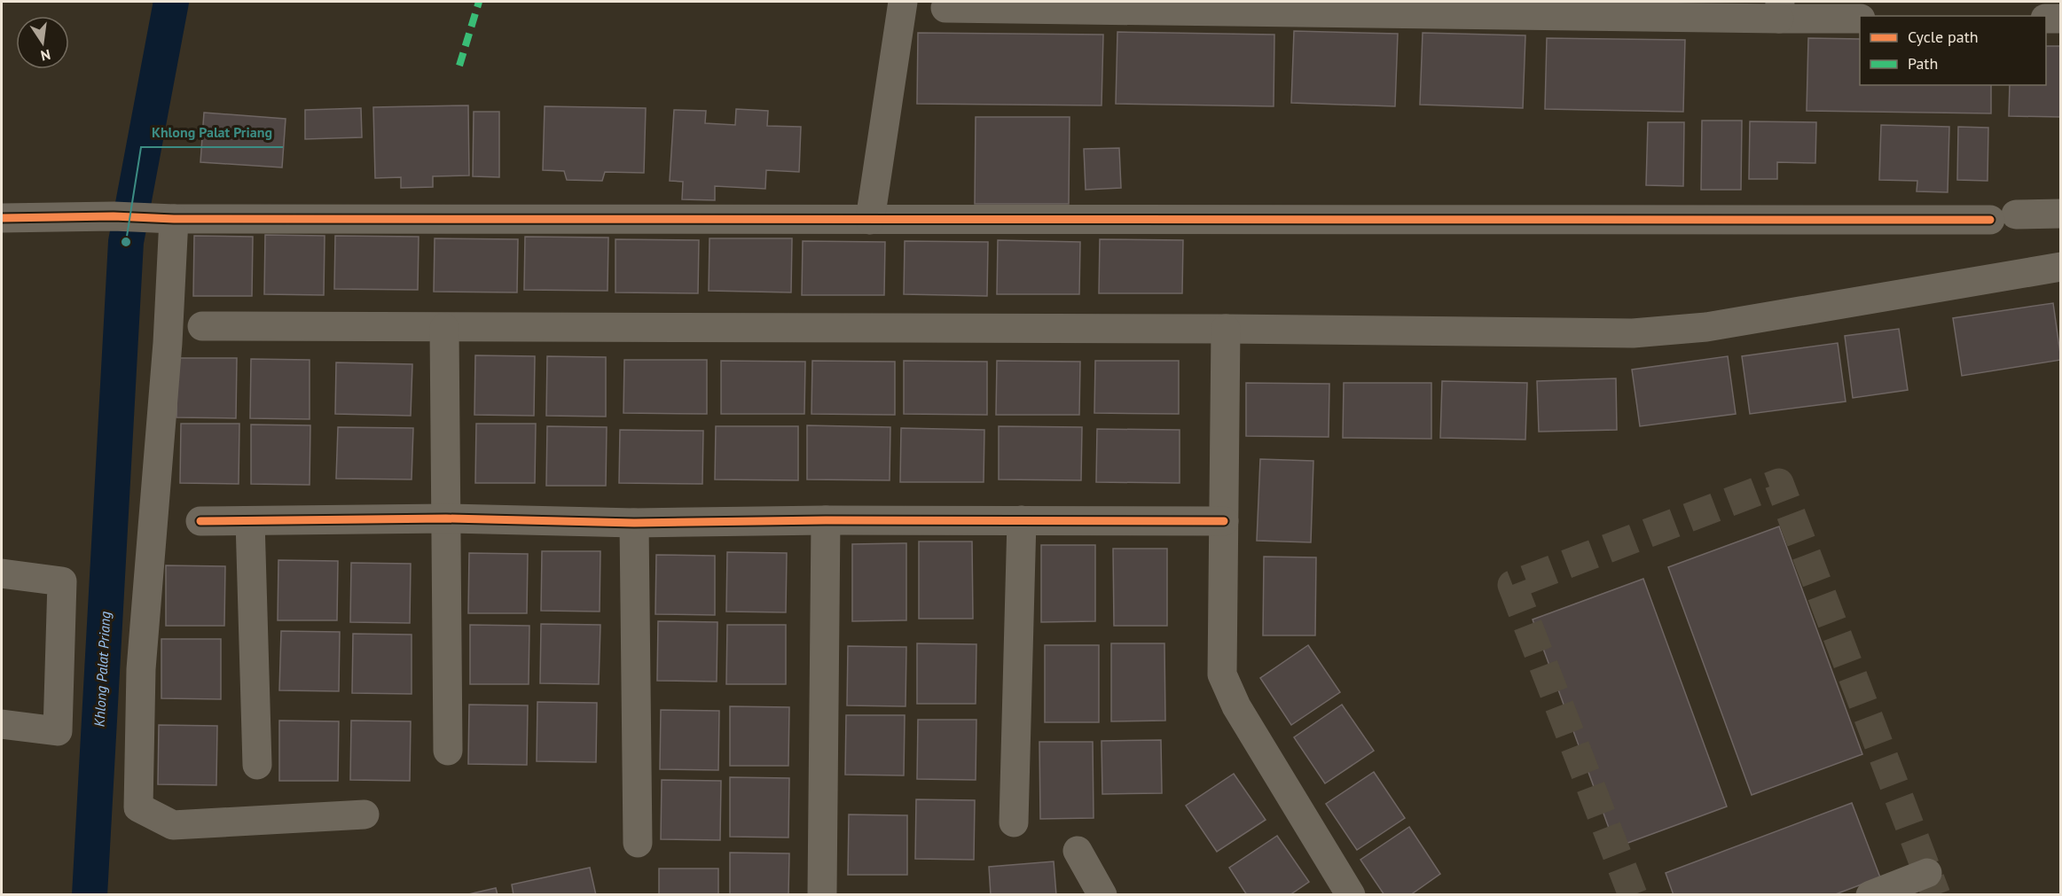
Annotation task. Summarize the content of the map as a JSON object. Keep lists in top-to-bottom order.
{
  "water": ["Khlong Palat Priang"],
  "places": ["Khlong Palat Priang"],
  "legend": ["Cycle path", "Path"],
  "north": "bottom"
}
